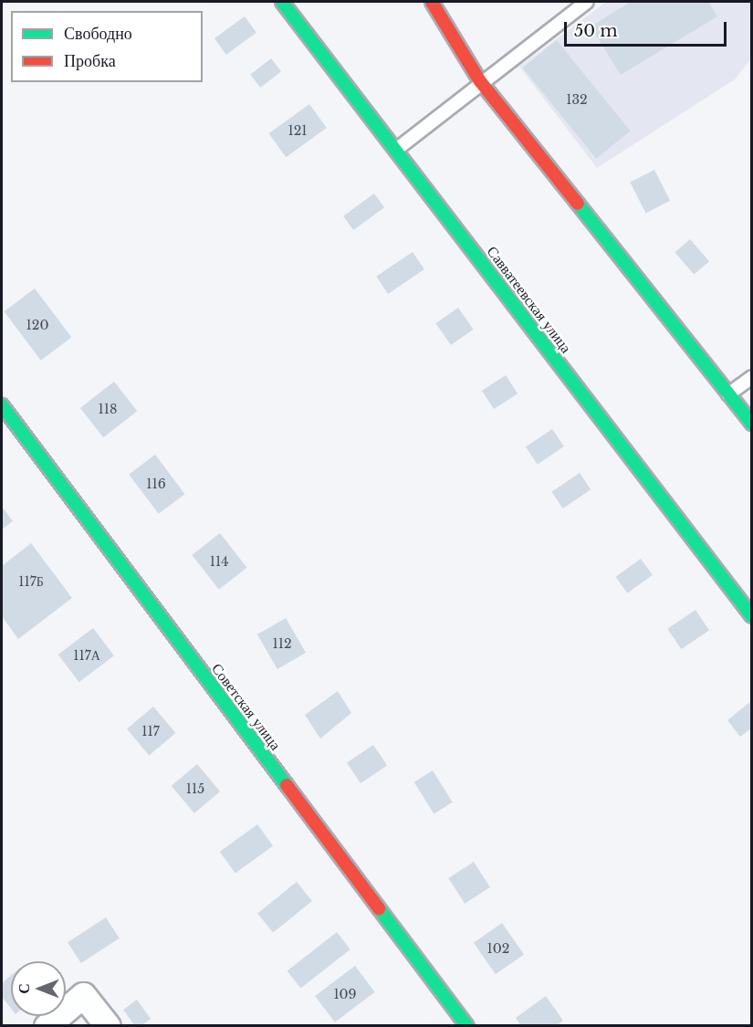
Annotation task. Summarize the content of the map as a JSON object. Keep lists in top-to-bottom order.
{
  "streets": {
    "street": ["Савватеевская улица", "Советская улица"]
  },
  "house_numbers": [
    "132",
    "121",
    "120",
    "118",
    "116",
    "114",
    "117Б",
    "112",
    "117А",
    "117",
    "115",
    "102",
    "109"
  ],
  "legend": ["Свободно", "Пробка"],
  "scale_bar": "50 m",
  "north": "left"
}
